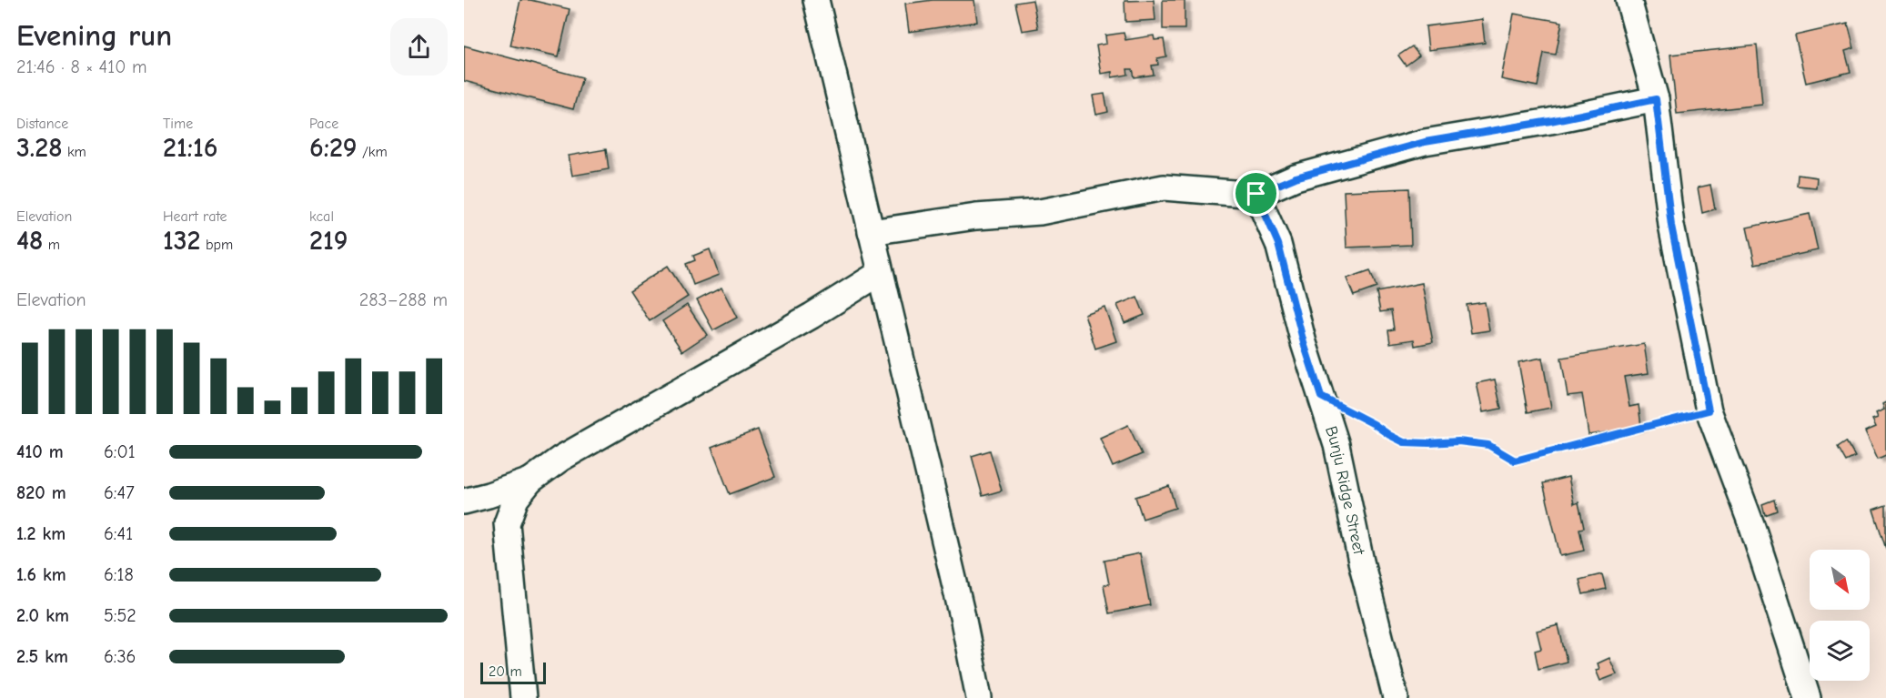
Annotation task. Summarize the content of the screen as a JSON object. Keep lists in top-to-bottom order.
{
  "streets": {
    "street": ["Bunju Ridge Street"]
  },
  "scale_bar": "20 m",
  "north": "bottom right",
  "page": {
    "heading": ["Evening run", "21:46 · 8 × 410 m"],
    "stats": [
      ["Distance", "3.28 km"],
      ["Time", "21:16"],
      ["Pace", "6:29 /km"],
      ["Elevation", "48 m"],
      ["Heart rate", "132 bpm"],
      ["kcal", "219"]
    ],
    "chart": ["Elevation", "283–288 m"],
    "list": [
      {
        "name": "410 m",
        "note": "6:01"
      },
      {
        "name": "820 m",
        "note": "6:47"
      },
      {
        "name": "1.2 km",
        "note": "6:41"
      },
      {
        "name": "1.6 km",
        "note": "6:18"
      },
      {
        "name": "2.0 km",
        "note": "5:52"
      },
      {
        "name": "2.5 km",
        "note": "6:36"
      }
    ],
    "scale": "20 m"
  }
}
